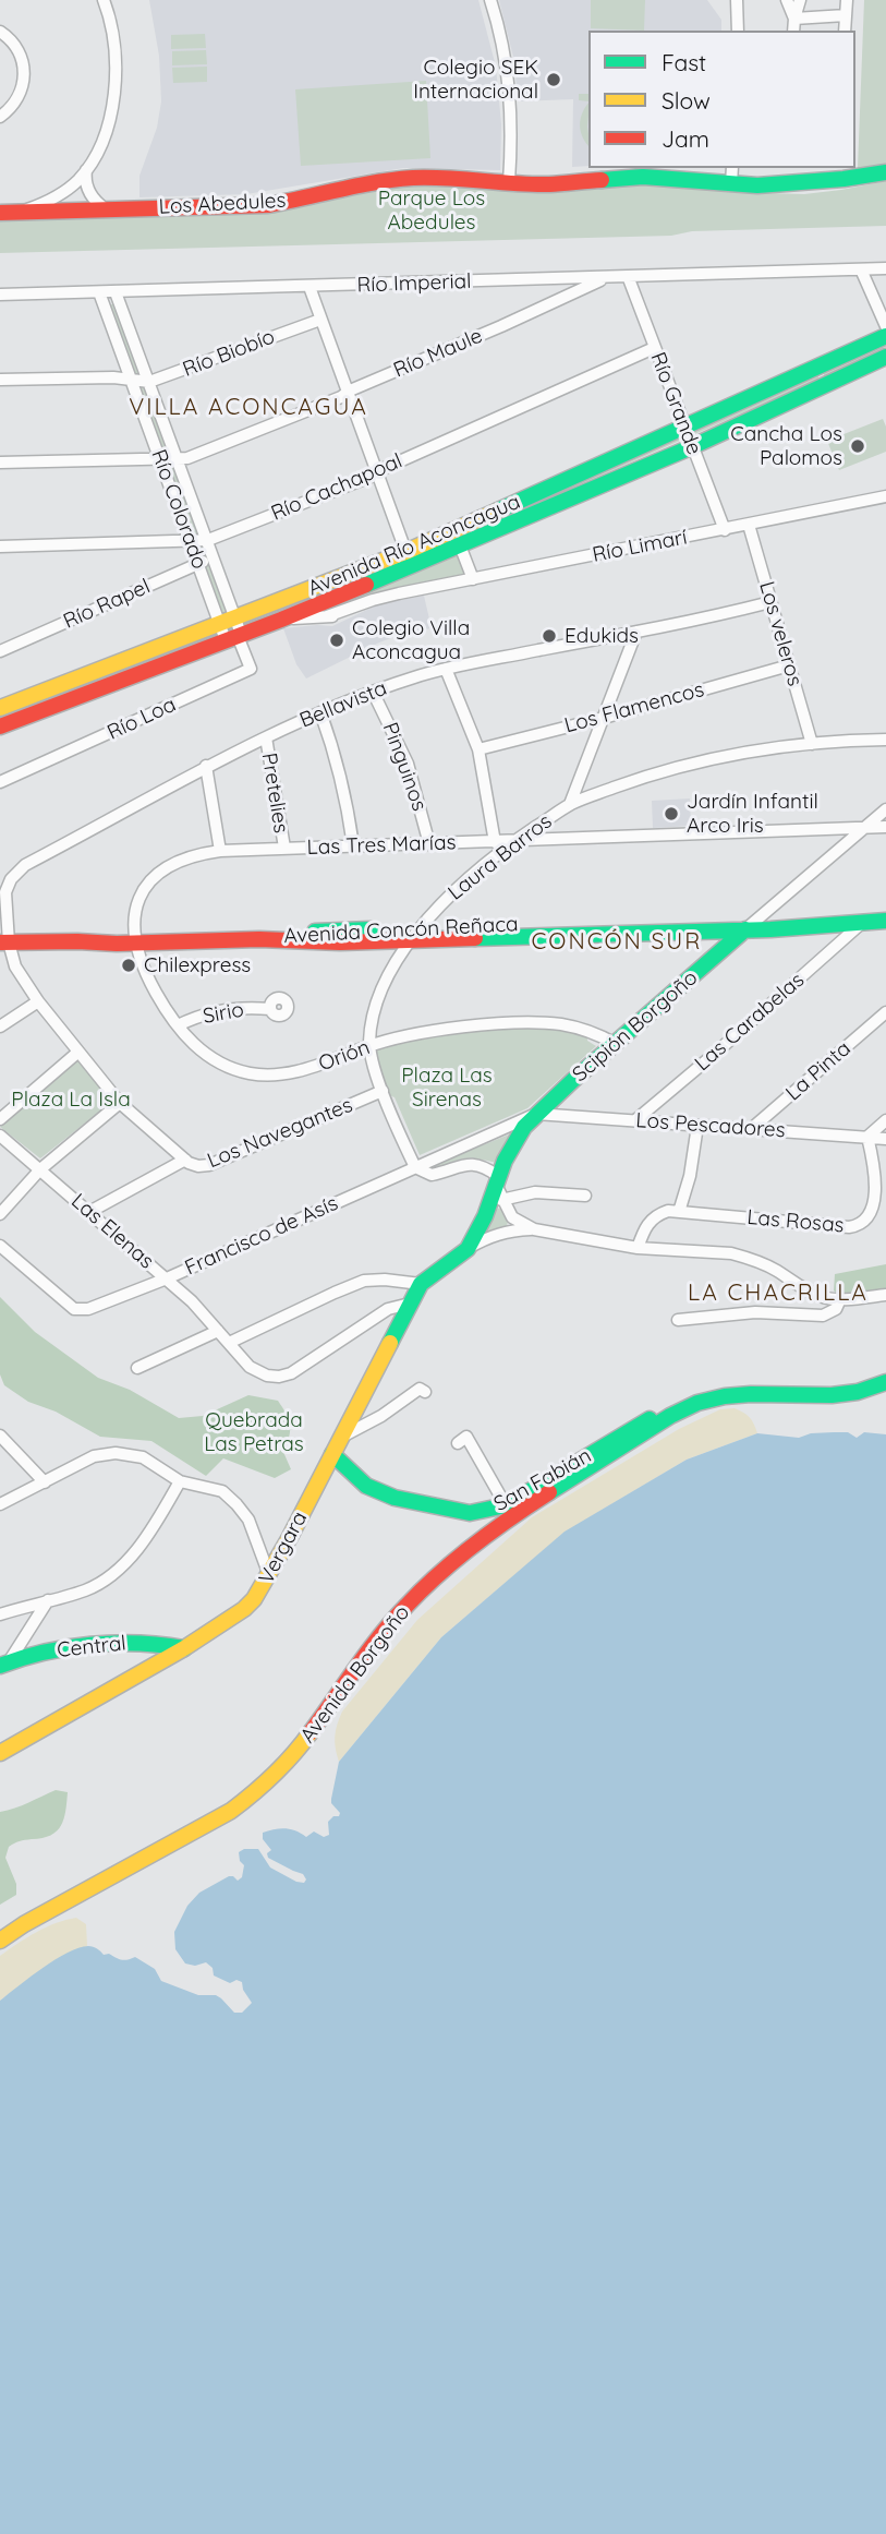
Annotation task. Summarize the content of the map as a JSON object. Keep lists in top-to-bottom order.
{
  "streets": {
    "street": [
      "Los Abedules",
      "Río Imperial",
      "Río Biobío",
      "Río Maule",
      "Río Grande",
      "Río Cachapoal",
      "Río Colorado",
      "Avenida Río Aconcagua",
      "Río Limarí",
      "Río Rapel",
      "Los veleros",
      "Bellavista",
      "Los Flamencos",
      "Río Loa",
      "Pinguinos",
      "Pretelies",
      "Las Tres Marías",
      "Laura Barros",
      "Avenida Concón Reñaca",
      "Sirio",
      "Las Carabelas",
      "Scipión Borgoño",
      "Orión",
      "La Pinta",
      "Los Pescadores",
      "Los Navegantes",
      "Las Rosas",
      "Las Elenas",
      "Francisco de Asís",
      "San Fabián",
      "Vergara",
      "Central",
      "Avenida Borgoño"
    ]
  },
  "crossings": [
    ["Río Imperial", "Río Maule"],
    ["Río Imperial", "Río Grande"],
    ["Río Imperial", "Río Colorado"],
    ["Río Biobío", "Río Colorado"],
    ["Río Maule", "Río Colorado"],
    ["Río Grande", "Río Cachapoal"],
    ["Río Grande", "Avenida Río Aconcagua"],
    ["Río Grande", "Río Limarí"],
    ["Río Cachapoal", "Río Colorado"],
    ["Río Colorado", "Avenida Río Aconcagua"],
    ["Río Colorado", "Río Rapel"],
    ["Río Colorado", "Río Loa"],
    ["Avenida Río Aconcagua", "Río Limarí"],
    ["Avenida Río Aconcagua", "Río Loa"],
    ["Río Limarí", "Los veleros"],
    ["Los veleros", "Bellavista"],
    ["Los veleros", "Los Flamencos"],
    ["Los veleros", "Laura Barros"],
    ["Bellavista", "Pinguinos"],
    ["Bellavista", "Pretelies"],
    ["Bellavista", "Avenida Concón Reñaca"],
    ["Bellavista", "Los Navegantes"],
    ["Pinguinos", "Las Tres Marías"],
    ["Pretelies", "Las Tres Marías"],
    ["Las Tres Marías", "Laura Barros"],
    ["Las Tres Marías", "Avenida Concón Reñaca"],
    ["Las Tres Marías", "Scipión Borgoño"],
    ["Las Tres Marías", "Orión"],
    ["Laura Barros", "Avenida Concón Reñaca"],
    ["Laura Barros", "Orión"],
    ["Laura Barros", "Los Navegantes"],
    ["Laura Barros", "Francisco de Asís"],
    ["Avenida Concón Reñaca", "Las Carabelas"],
    ["Avenida Concón Reñaca", "Scipión Borgoño"],
    ["Avenida Concón Reñaca", "Orión"],
    ["Avenida Concón Reñaca", "Los Navegantes"],
    ["Sirio", "Orión"],
    ["Las Carabelas", "Los Pescadores"],
    ["Scipión Borgoño", "Orión"],
    ["Scipión Borgoño", "Los Pescadores"],
    ["Scipión Borgoño", "Francisco de Asís"],
    ["Scipión Borgoño", "Vergara"],
    ["La Pinta", "Los Pescadores"],
    ["Los Pescadores", "Las Rosas"],
    ["Los Pescadores", "Francisco de Asís"],
    ["Las Elenas", "Francisco de Asís"],
    ["Las Elenas", "Vergara"],
    ["San Fabián", "Vergara"],
    ["San Fabián", "Avenida Borgoño"],
    ["Vergara", "Central"]
  ],
  "districts": ["VILLA ACONCAGUA", "CONCÓN SUR", "LA CHACRILLA"],
  "parks": [
    "Parque Los Abedules",
    "Plaza Las Sirenas",
    "Plaza La Isla",
    "Quebrada Las Petras"
  ],
  "places": [
    "Colegio SEK Internacional",
    "Cancha Los Palomos",
    "Edukids",
    "Colegio Villa Aconcagua",
    "Jardín Infantil Arco Iris",
    "Chilexpress"
  ],
  "legend": ["Fast", "Slow", "Jam"]
}
